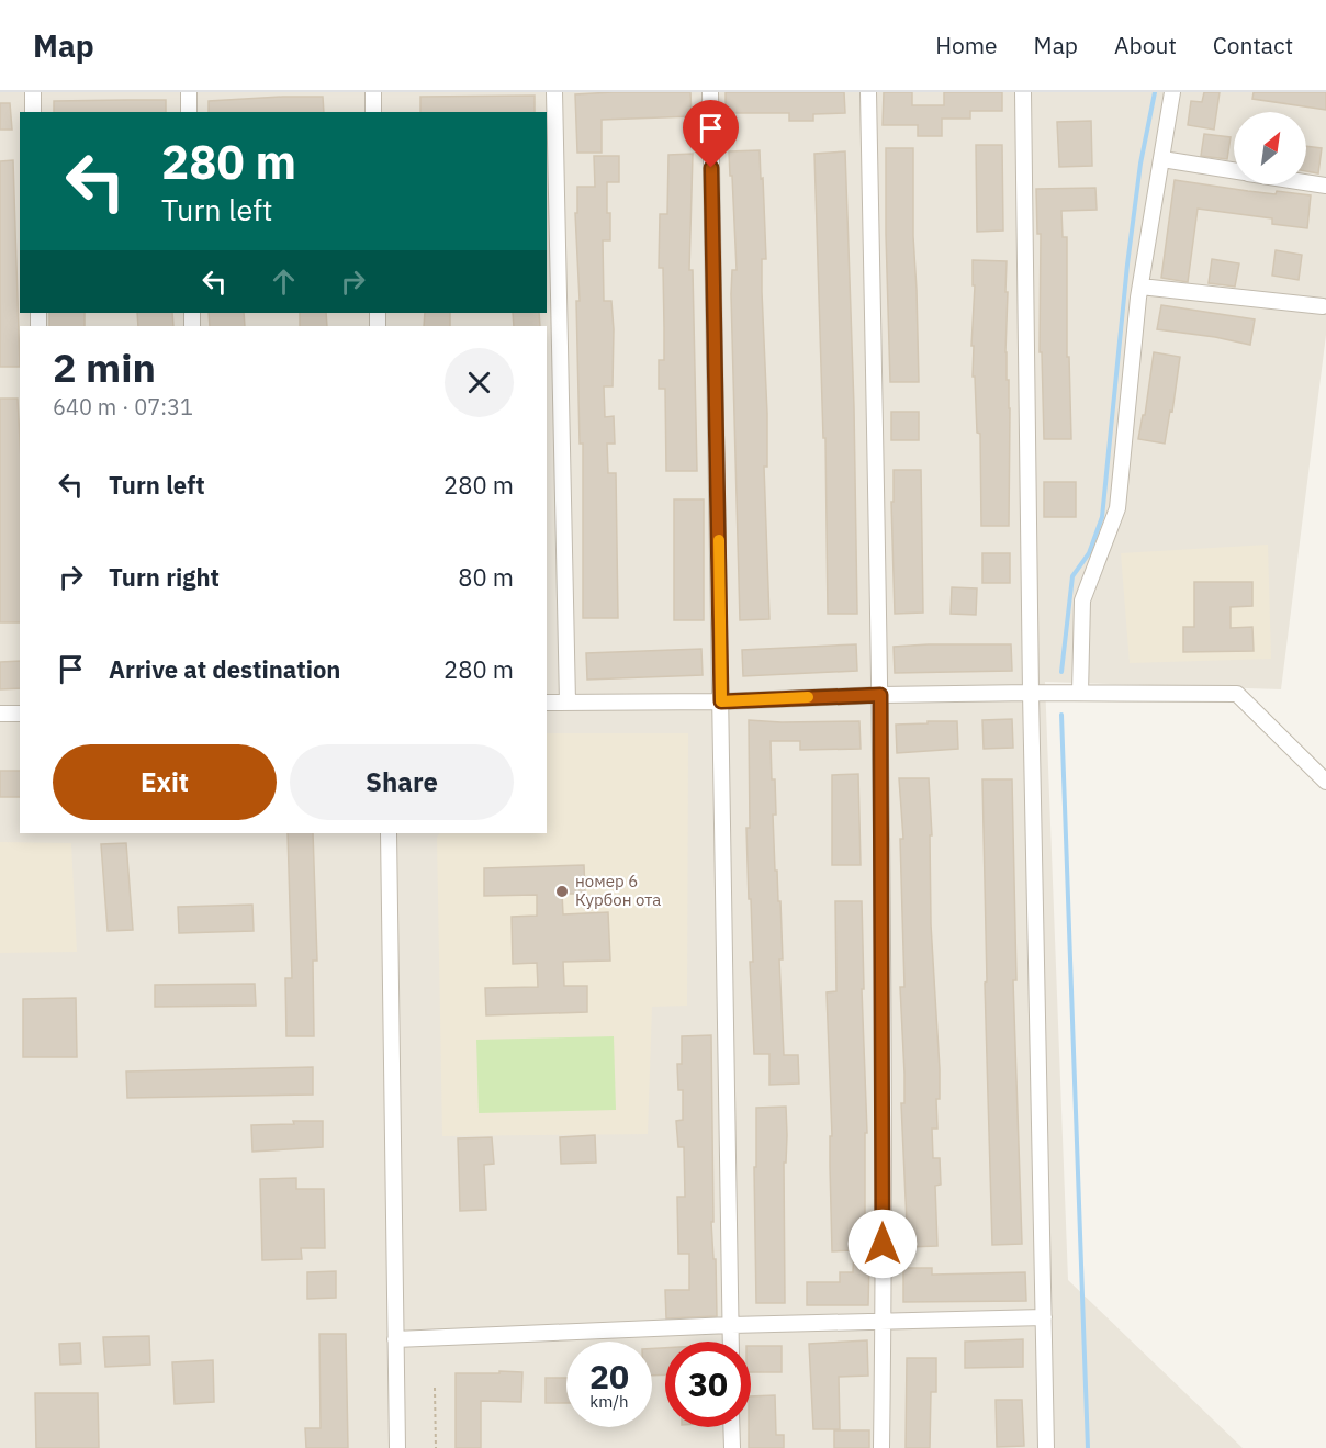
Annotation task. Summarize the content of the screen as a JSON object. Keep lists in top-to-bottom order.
{
  "places": ["номер 6 Курбон ота"],
  "north": "top right",
  "page": {
    "header": "Map",
    "nav": [
      "Home",
      "Map",
      "About",
      "Contact"
    ],
    "turn": ["280 m", "Turn left"],
    "heading": ["2 min", "640 m · 07:31"],
    "list": [
      {
        "name": "Turn left",
        "value": "280 m"
      },
      {
        "name": "Turn right",
        "value": "80 m"
      },
      {
        "name": "Arrive at destination",
        "value": "280 m"
      }
    ],
    "buttons": ["Exit", "Share"],
    "speed": "20 km/h",
    "limit": "30"
  }
}
